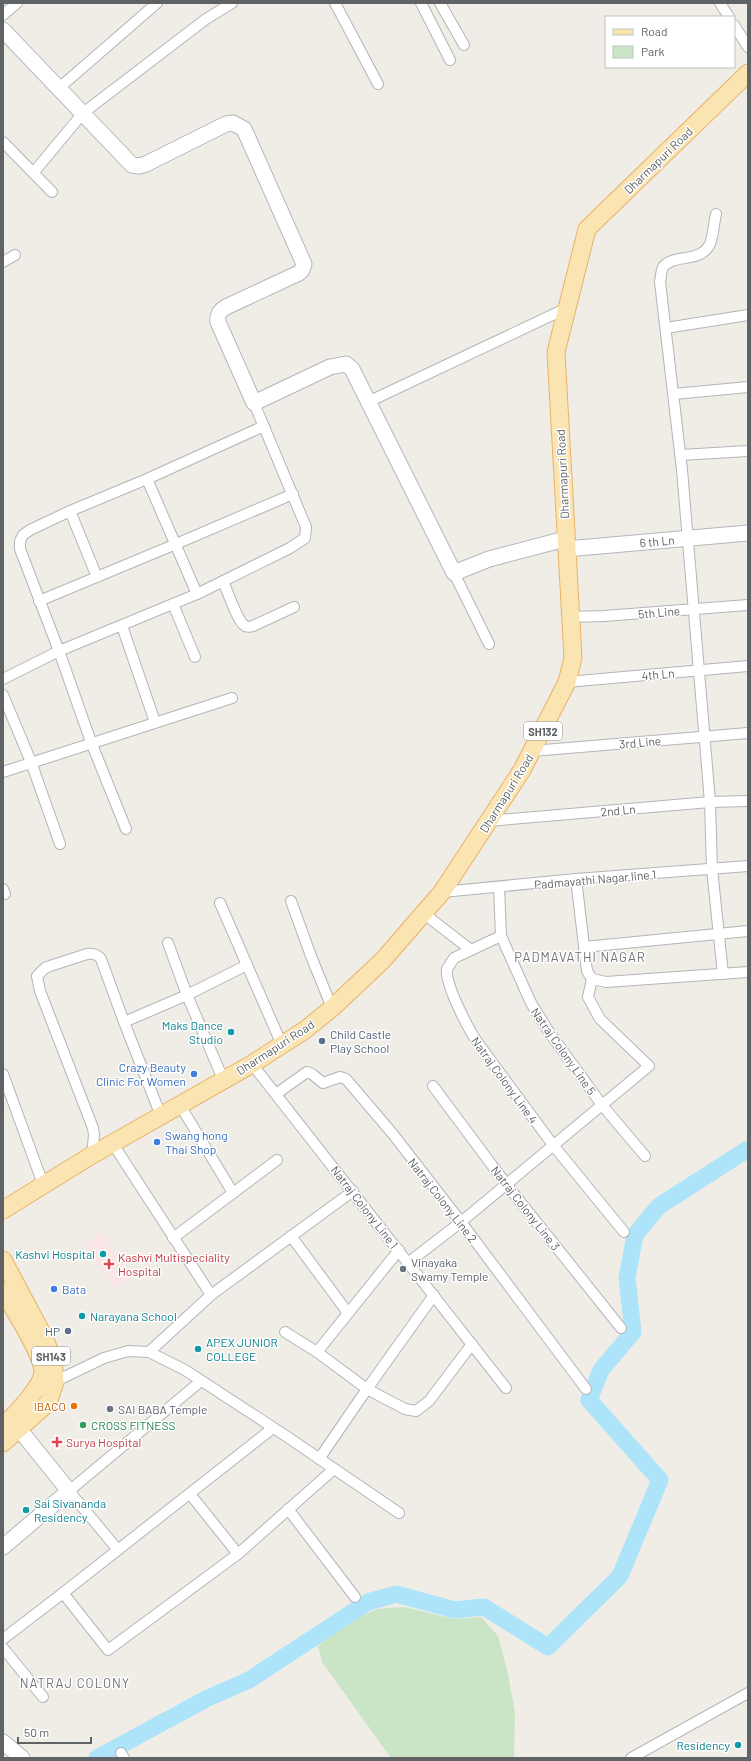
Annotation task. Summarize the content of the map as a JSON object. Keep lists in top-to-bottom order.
{
  "streets": {
    "main road": ["Dharmapuri Road", "SH132", "SH143"],
    "street": [
      "6 th Ln",
      "5th Line",
      "4th Ln",
      "3rd Line",
      "2nd Ln",
      "Padmavathi Nagar line 1",
      "Natraj Colony Line 5",
      "Natraj Colony Line 4",
      "Natraj Colony Line 2",
      "Natraj Colony Line 1",
      "Natraj Colony Line 3"
    ]
  },
  "crossings": [
    ["Dharmapuri Road", "6 th Ln"],
    ["Dharmapuri Road", "5th Line"],
    ["Dharmapuri Road", "4th Ln"],
    ["Dharmapuri Road", "3rd Line"],
    ["Dharmapuri Road", "2nd Ln"],
    ["Dharmapuri Road", "Padmavathi Nagar line 1"],
    ["Dharmapuri Road", "Natraj Colony Line 1"],
    ["Padmavathi Nagar line 1", "Natraj Colony Line 5"],
    ["Natraj Colony Line 5", "Natraj Colony Line 4"],
    ["Natraj Colony Line 2", "Natraj Colony Line 1"]
  ],
  "districts": ["PADMAVATHI NAGAR", "NATRAJ COLONY"],
  "places": {
    "other": [
      "Maks Dance Studio",
      "Child Castle Play School",
      "Crazy Beauty Clinic For Women",
      "Swang hong Thai Shop",
      "Kashvi Hospital",
      "Vinayaka Swamy Temple",
      "Bata",
      "Narayana School",
      "HP",
      "APEX JUNIOR COLLEGE",
      "IBACO",
      "SAI BABA Temple",
      "CROSS FITNESS",
      "Sai Sivananda Residency",
      "Residency"
    ],
    "health": ["Kashvi Multispeciality Hospital", "Surya Hospital"]
  },
  "legend": ["Road", "Park"],
  "scale_bar": "50 m"
}
